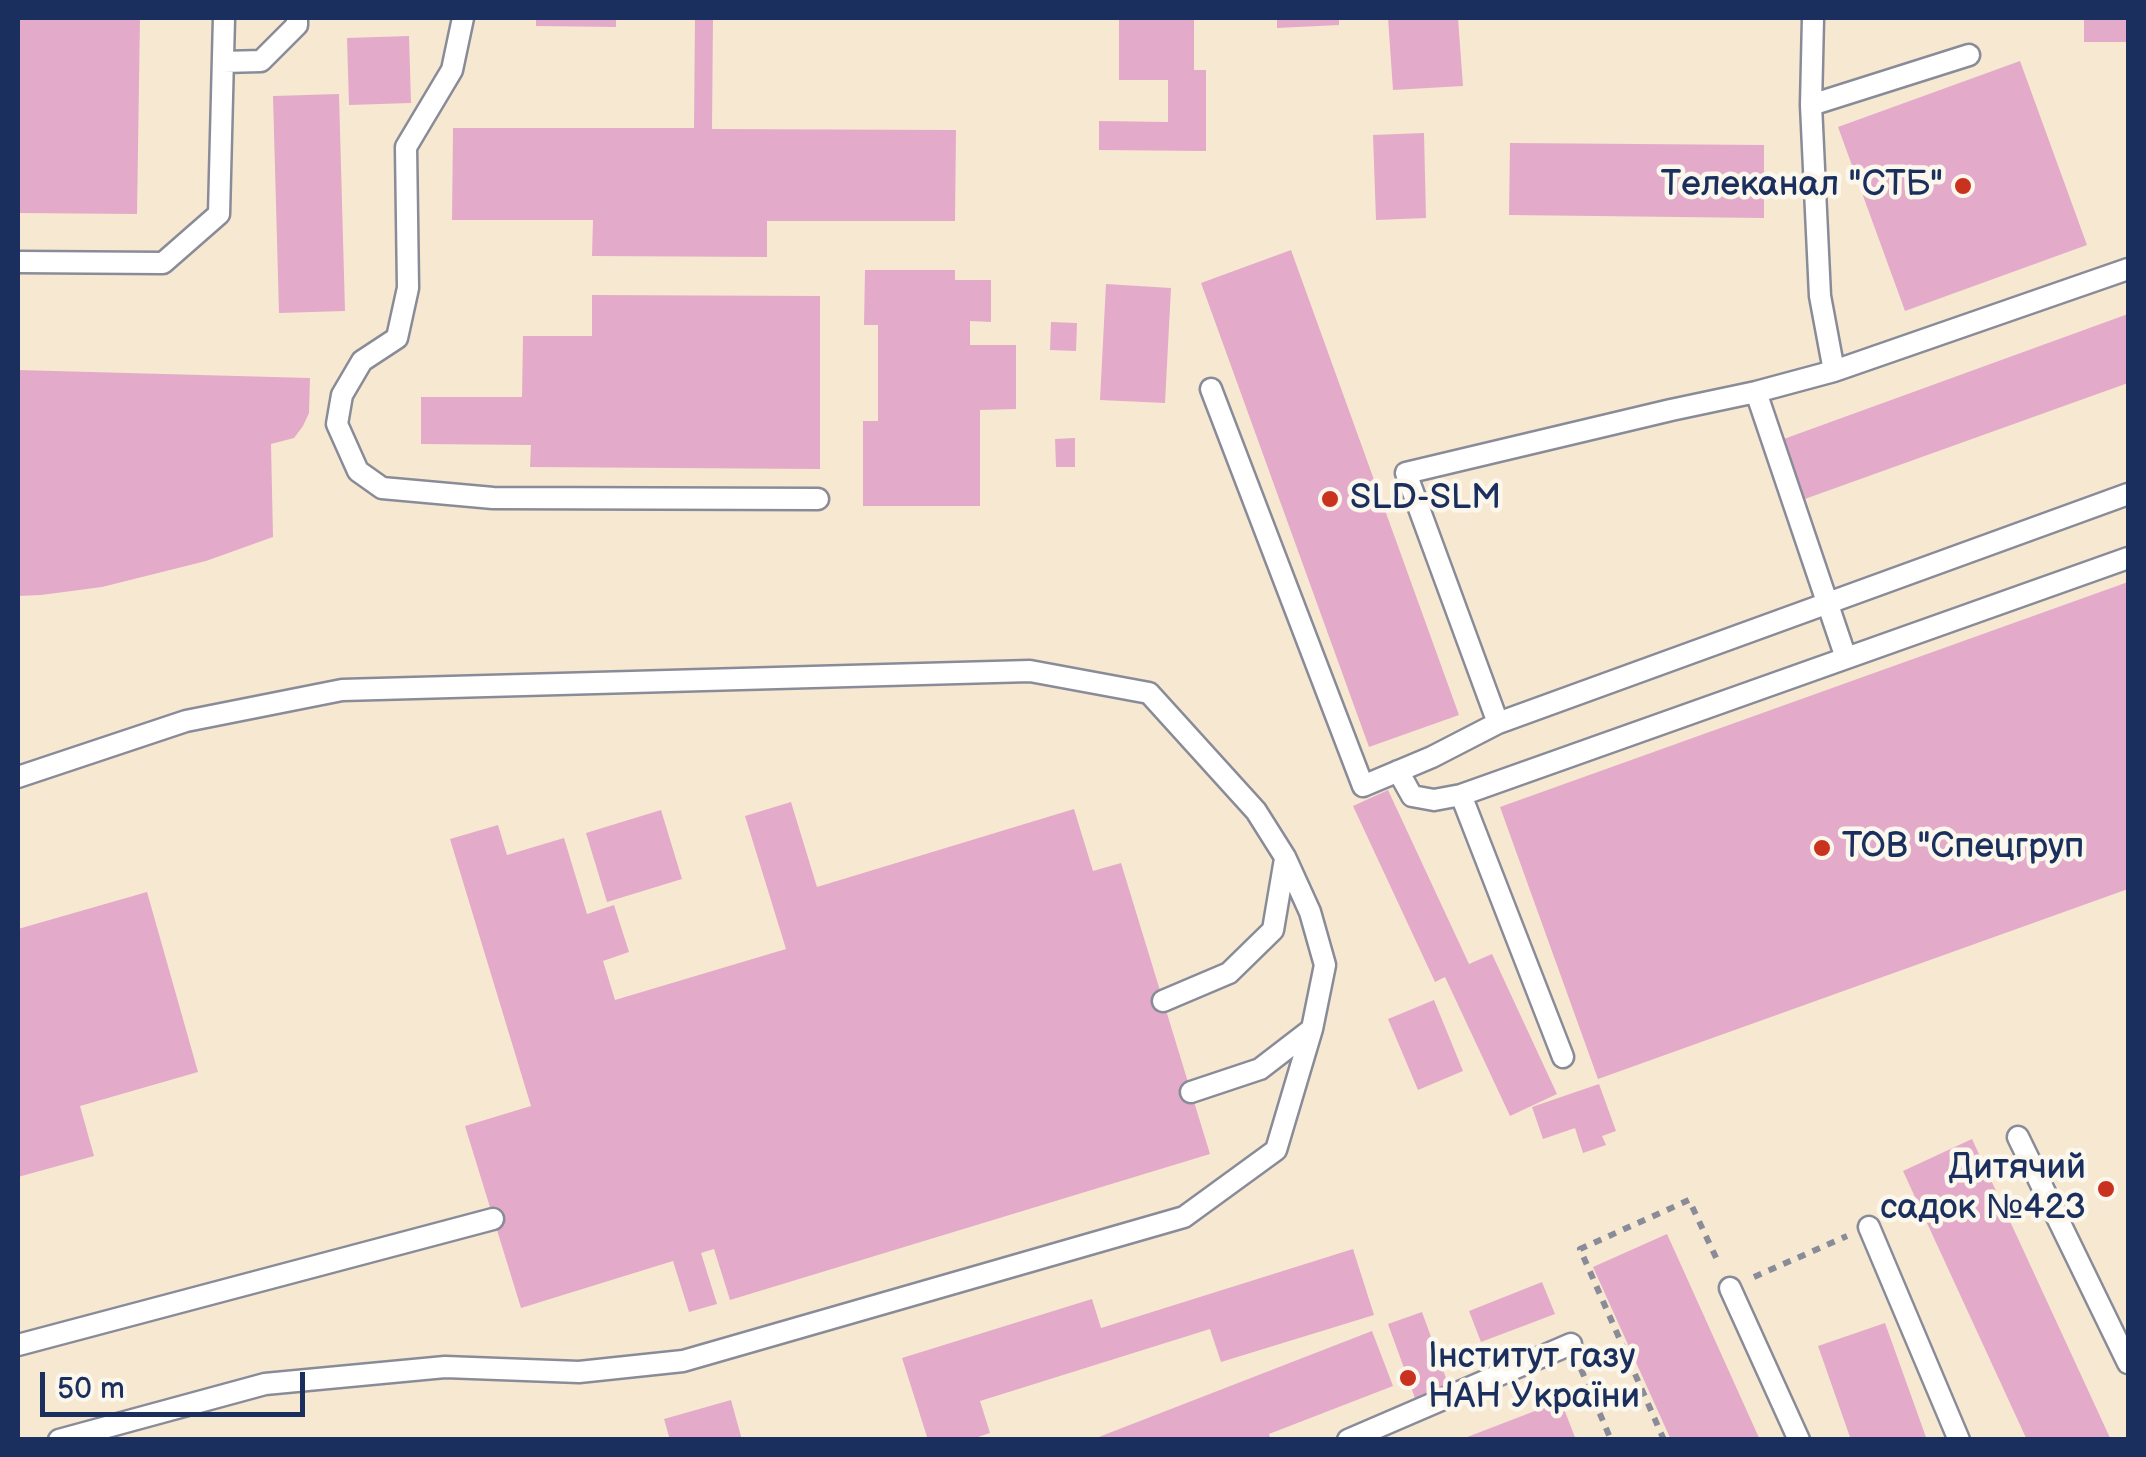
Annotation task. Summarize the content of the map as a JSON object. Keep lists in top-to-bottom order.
{
  "places": [
    "Телеканал \"СТБ\"",
    "SLD-SLM",
    "ТОВ \"Спецгруп",
    "Дитячий садок №423",
    "Інститут газу НАН України"
  ],
  "scale_bar": "50 m"
}
